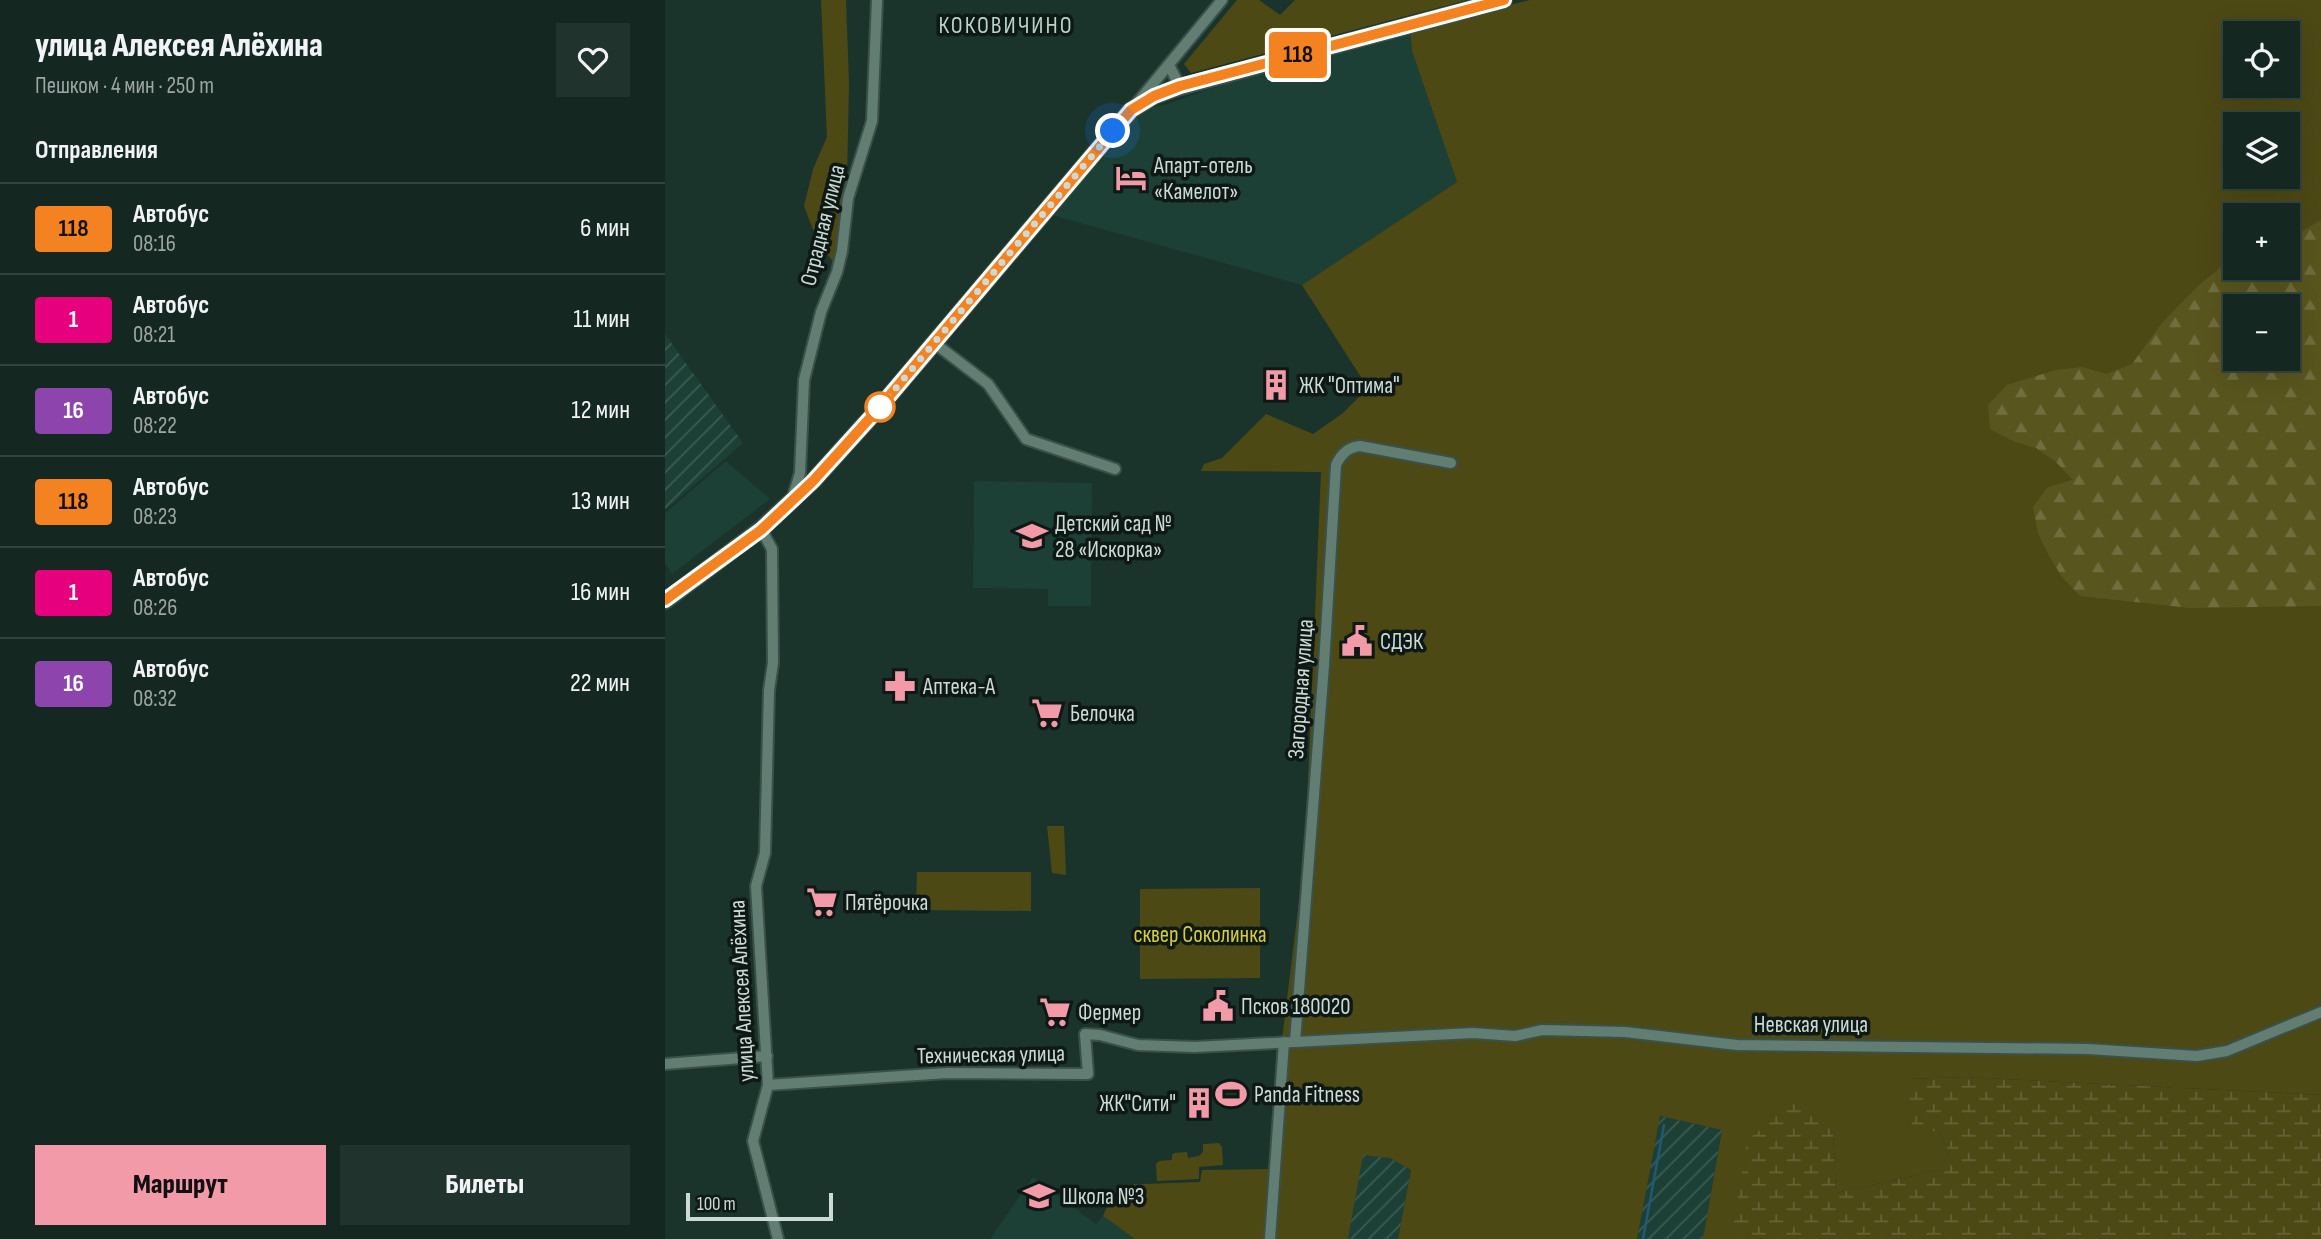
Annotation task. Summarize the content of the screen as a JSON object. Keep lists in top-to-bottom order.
{
  "streets": {
    "street": [
      "Отрадная улица",
      "Загородная улица",
      "улица Алексея Алёхина",
      "Невская улица",
      "Техническая улица"
    ]
  },
  "crossings": [
    ["Загородная улица", "Невская улица"],
    ["Загородная улица", "Техническая улица"],
    ["улица Алексея Алёхина", "Техническая улица"],
    ["Невская улица", "Техническая улица"]
  ],
  "districts": ["КОКОВИЧИНО"],
  "parks": ["сквер Соколинка"],
  "places": {
    "hotel": ["Апарт-отель «Камелот»"],
    "building": ["ЖК \"Оптима\"", "ЖК\"Сити\""],
    "school or university": ["Детский сад № 28 «Искорка»", "Школа №3"],
    "public building": ["СДЭК", "Псков 180020"],
    "pharmacy": ["Аптека-А"],
    "supermarket": ["Белочка", "Пятёрочка", "Фермер"],
    "sports": ["Panda Fitness"]
  },
  "lines": ["bus line 118"],
  "scale_bar": "100 m",
  "page": {
    "heading": [
      ["улица Алексея Алёхина", "Пешком · 4 мин · 250 m"],
      "Отправления"
    ],
    "on_map": "118",
    "map_buttons": ["+", "−"],
    "list": [
      {
        "mark": "118",
        "name": "Автобус",
        "note": "08:16",
        "value": "6 мин"
      },
      {
        "mark": "1",
        "name": "Автобус",
        "note": "08:21",
        "value": "11 мин"
      },
      {
        "mark": "16",
        "name": "Автобус",
        "note": "08:22",
        "value": "12 мин"
      },
      {
        "mark": "118",
        "name": "Автобус",
        "note": "08:23",
        "value": "13 мин"
      },
      {
        "mark": "1",
        "name": "Автобус",
        "note": "08:26",
        "value": "16 мин"
      },
      {
        "mark": "16",
        "name": "Автобус",
        "note": "08:32",
        "value": "22 мин"
      }
    ],
    "buttons": ["Маршрут", "Билеты"],
    "scale": "100 m"
  }
}
